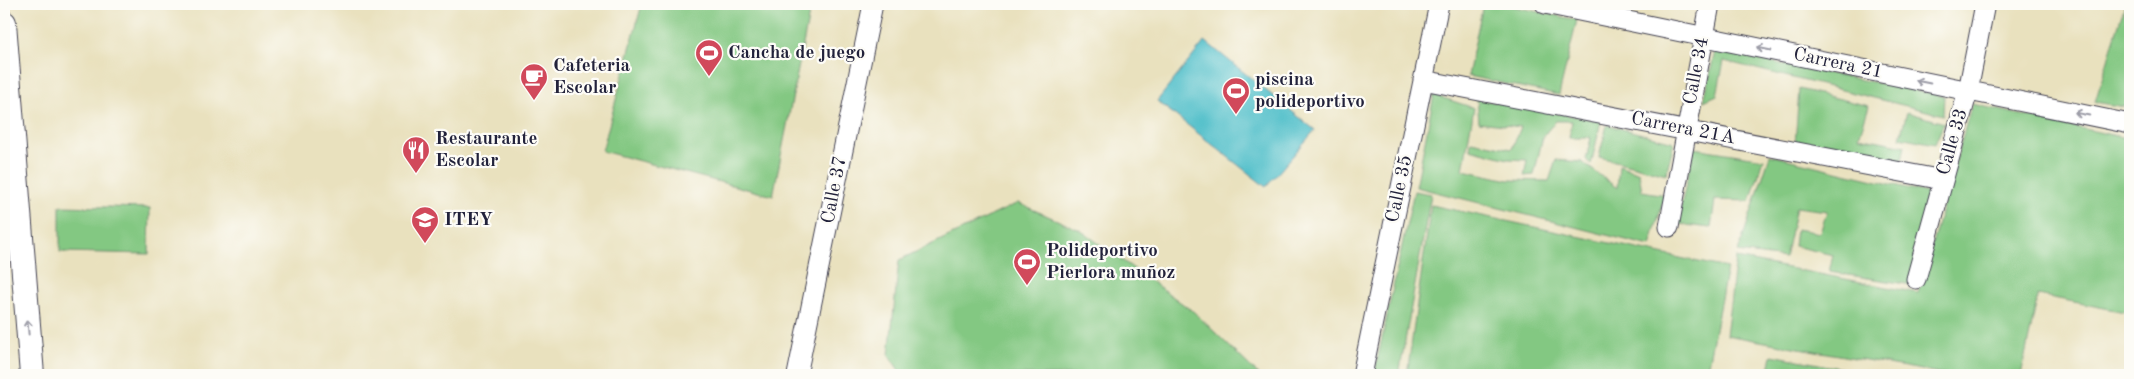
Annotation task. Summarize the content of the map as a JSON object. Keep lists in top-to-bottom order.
{
  "streets": {
    "street": [
      "Carrera 21",
      "Calle 34",
      "Carrera 21A",
      "Calle 33",
      "Calle 35",
      "Calle 37"
    ]
  },
  "crossings": [
    ["Carrera 21", "Calle 34"],
    ["Carrera 21", "Calle 33"],
    ["Calle 34", "Carrera 21A"],
    ["Carrera 21A", "Calle 33"],
    ["Carrera 21A", "Calle 35"]
  ],
  "one_way": ["Carrera 21"],
  "places": {
    "sports": ["Cancha de juego", "piscina polideportivo", "Polideportivo Pierlora muñoz"],
    "cafe": ["Cafeteria Escolar"],
    "restaurant": ["Restaurante Escolar"],
    "school or university": ["ITEY"]
  }
}
